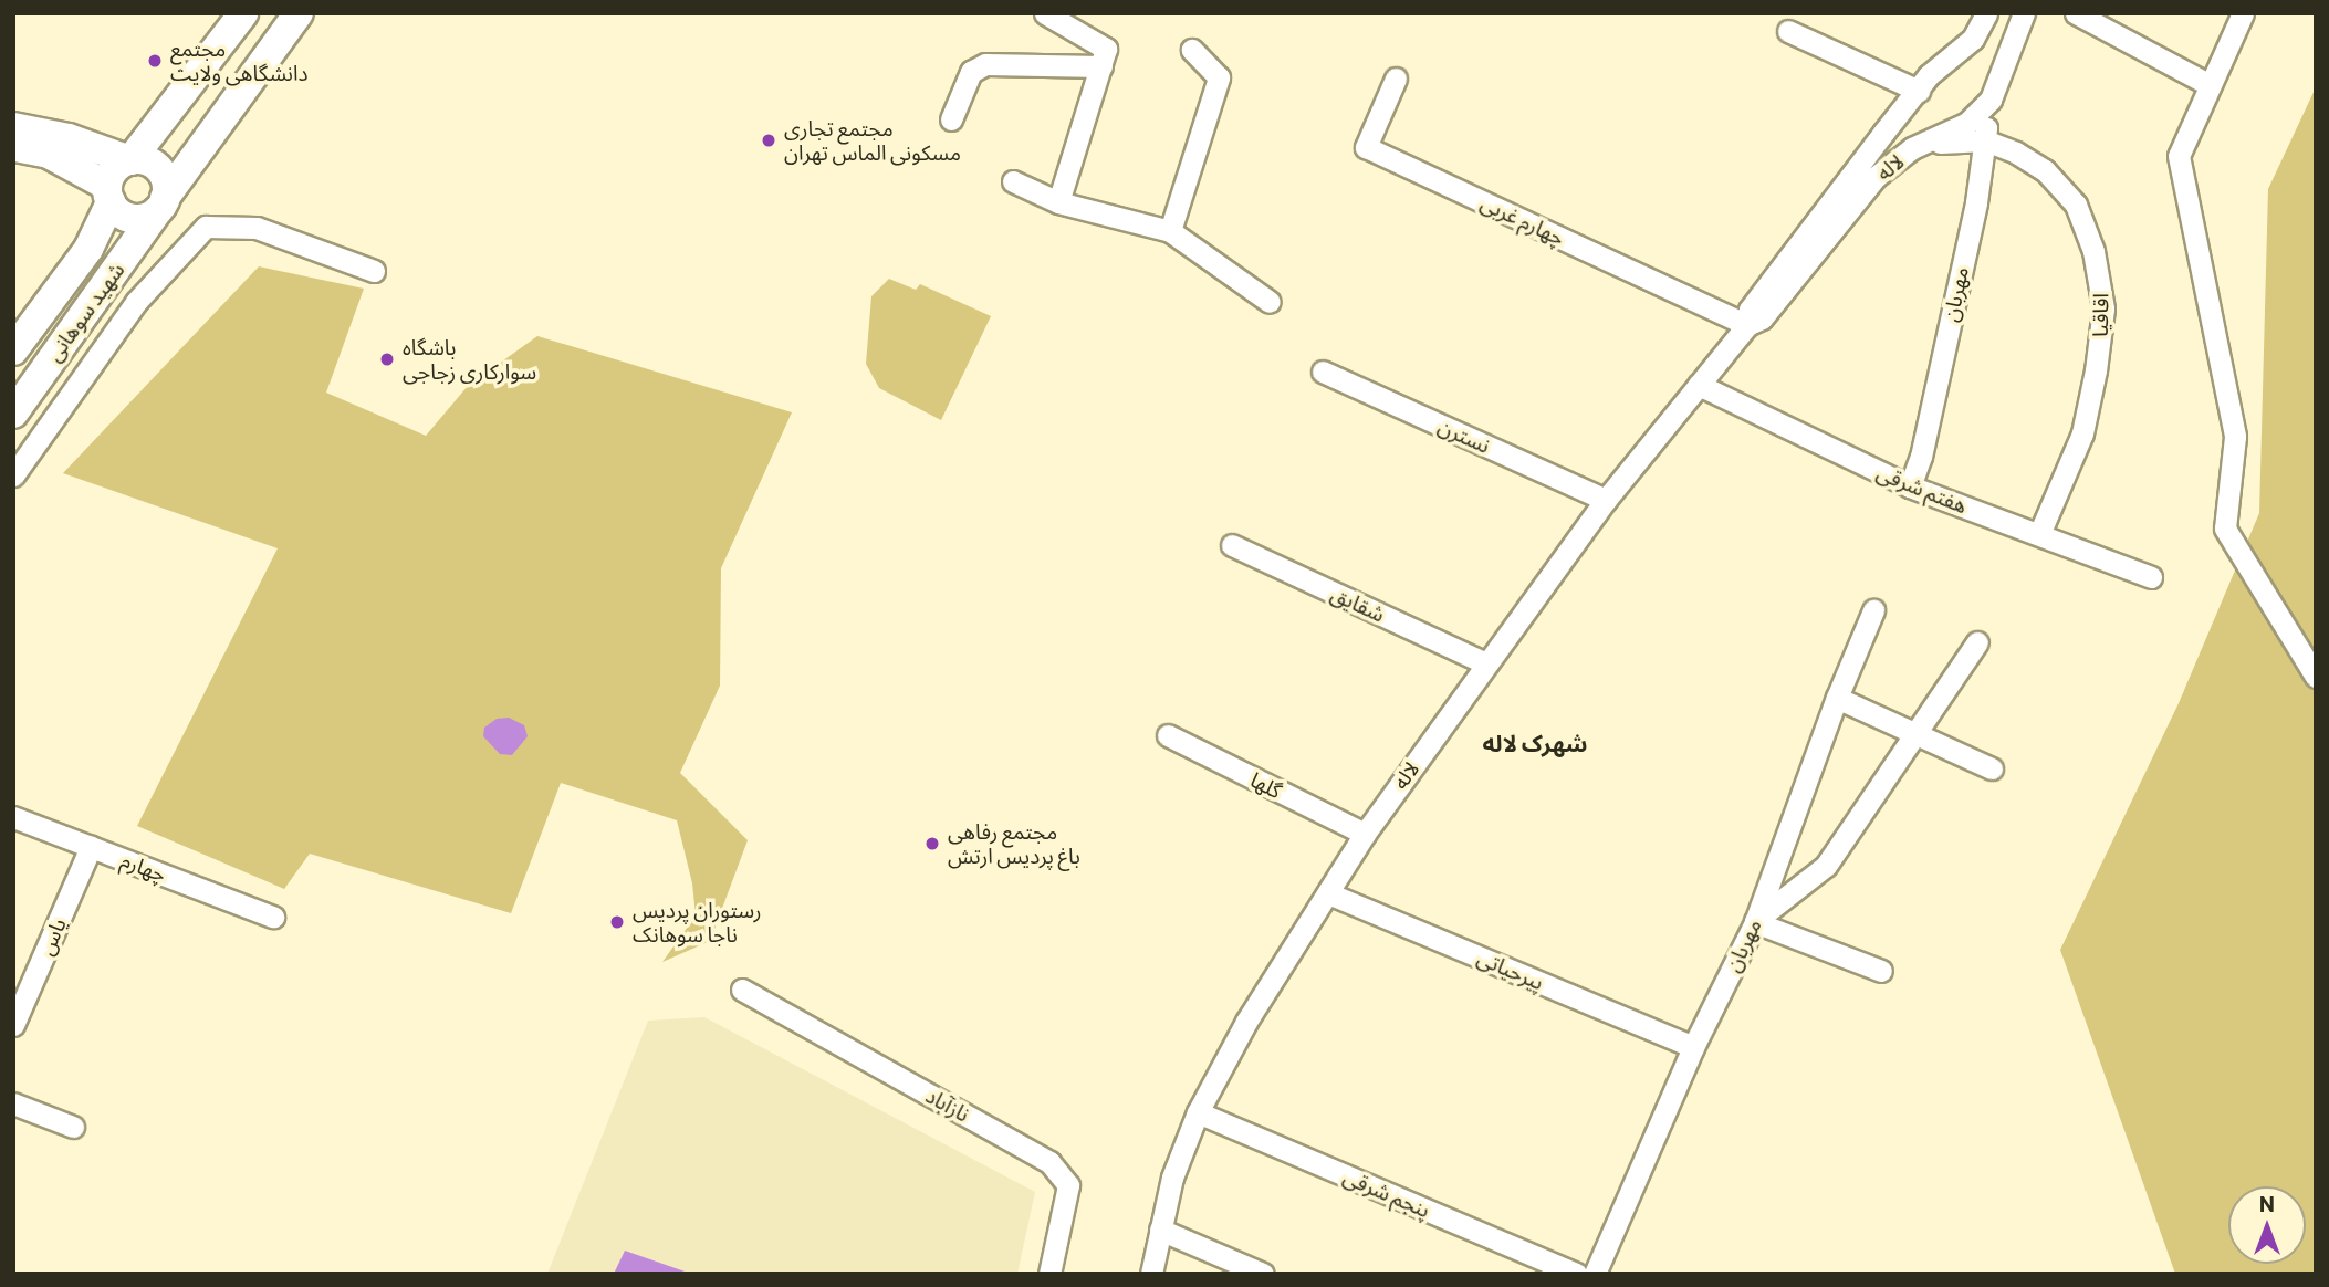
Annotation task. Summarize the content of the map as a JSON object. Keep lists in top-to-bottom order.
{
  "streets": {
    "main road": ["شهید سوهانی"],
    "street": [
      "لاله",
      "چهارم غربی",
      "مهربان",
      "اقاقیا",
      "نسترن",
      "هفتم شرقی",
      "شقایق",
      "گلها",
      "چهارم",
      "یاس",
      "پیرحیاتی",
      "نازآباد",
      "پنجم شرقی"
    ]
  },
  "crossings": [
    ["لاله", "چهارم غربی"],
    ["لاله", "مهربان"],
    ["لاله", "نسترن"],
    ["لاله", "هفتم شرقی"],
    ["لاله", "شقایق"],
    ["لاله", "گلها"],
    ["لاله", "پیرحیاتی"],
    ["لاله", "پنجم شرقی"],
    ["مهربان", "اقاقیا"],
    ["مهربان", "هفتم شرقی"],
    ["مهربان", "پیرحیاتی"],
    ["اقاقیا", "هفتم شرقی"],
    ["چهارم", "یاس"]
  ],
  "districts": ["شهرک لاله"],
  "places": [
    "مجتمع دانشگاهی ولایت",
    "مجتمع تجاری مسکونی الماس تهران",
    "باشگاه سواركاری زجاجی",
    "مجتمع رفاهی باغ پردیس ارتش",
    "رستوران پردیس ناجا سوهانک"
  ],
  "north": "top"
}
